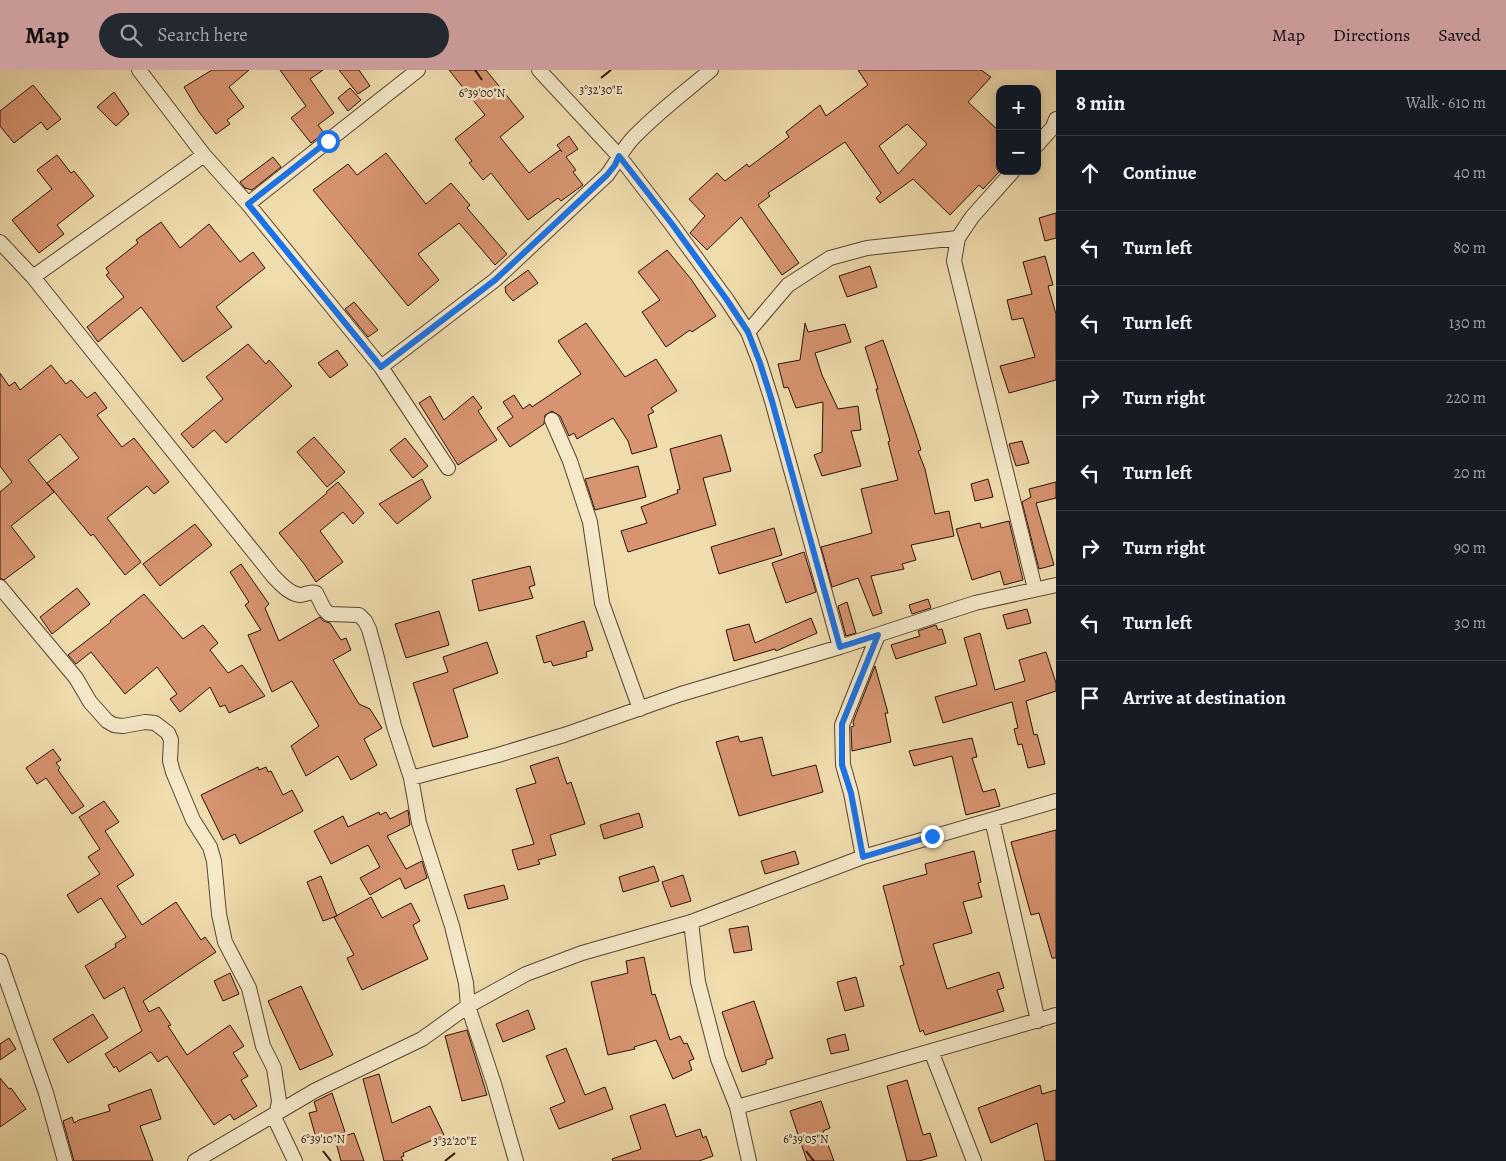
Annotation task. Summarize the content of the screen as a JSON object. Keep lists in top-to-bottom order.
{
  "page": {
    "header": "Map",
    "search": "Search here",
    "nav": ["Map", "Directions", "Saved"],
    "heading": ["8 min", "Walk · 610 m"],
    "map_buttons": ["+", "−"],
    "list": [
      ["Continue", "40 m"],
      ["Turn left", "80 m"],
      ["Turn left", "130 m"],
      ["Turn right", "220 m"],
      ["Turn left", "20 m"],
      ["Turn right", "90 m"],
      ["Turn left", "30 m"],
      "Arrive at destination"
    ]
  },
  "coordinates": [
    "3°32'30\"E",
    "6°39'00\"N",
    "6°39'10\"N",
    "6°39'05\"N",
    "3°32'20\"E"
  ]
}
